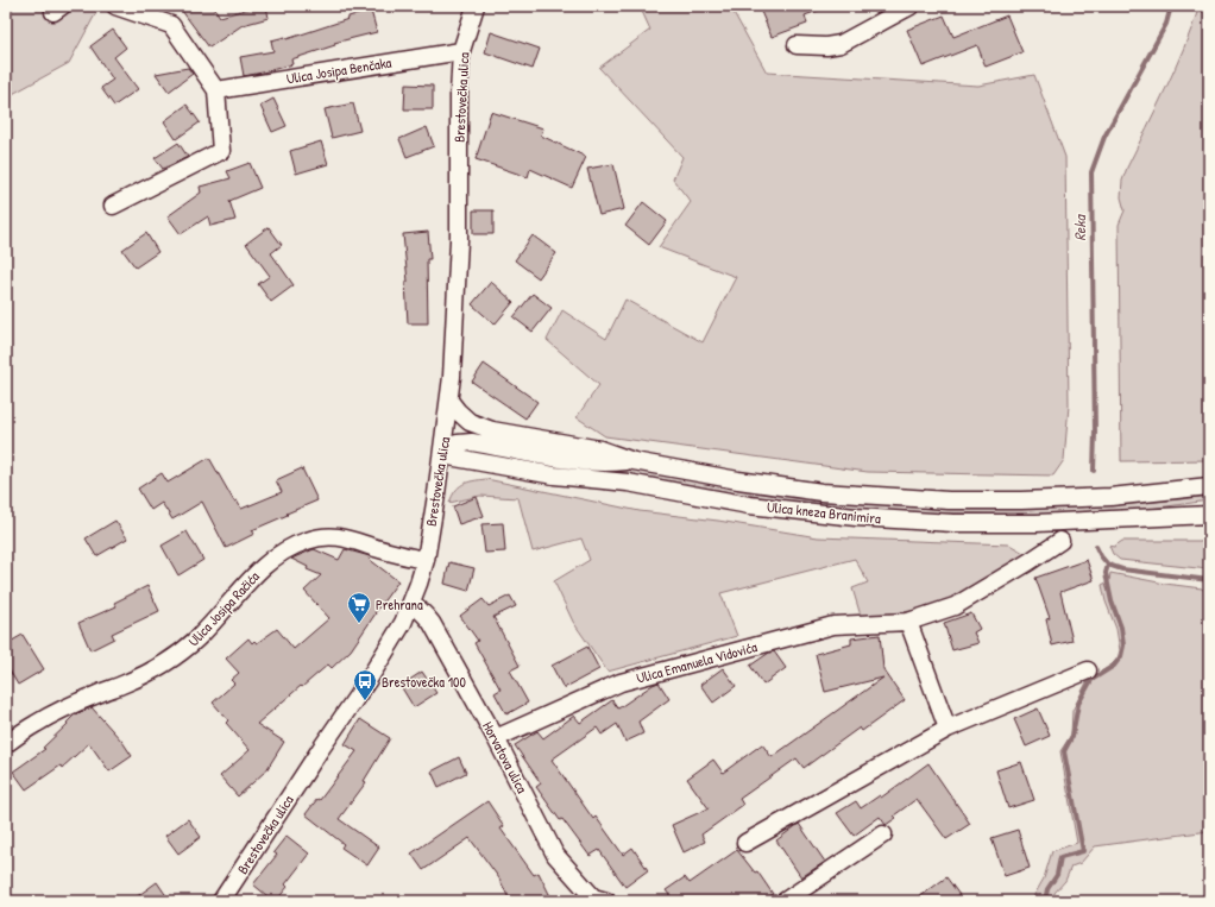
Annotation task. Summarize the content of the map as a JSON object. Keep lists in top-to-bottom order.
{
  "streets": {
    "street": [
      "Ulica Josipa Benčaka",
      "Brestovečka ulica",
      "Ulica kneza Branimira",
      "Ulica Josipa Račića",
      "Ulica Emanuela Vidovića",
      "Horvatova ulica"
    ]
  },
  "crossings": [
    ["Ulica Josipa Benčaka", "Brestovečka ulica"],
    ["Brestovečka ulica", "Ulica kneza Branimira"],
    ["Brestovečka ulica", "Ulica Josipa Račića"],
    ["Brestovečka ulica", "Horvatova ulica"],
    ["Ulica Emanuela Vidovića", "Horvatova ulica"]
  ],
  "water": ["Reka"],
  "places": {
    "supermarket": ["Prehrana"],
    "bus stop": ["Brestovečka 100"]
  }
}
